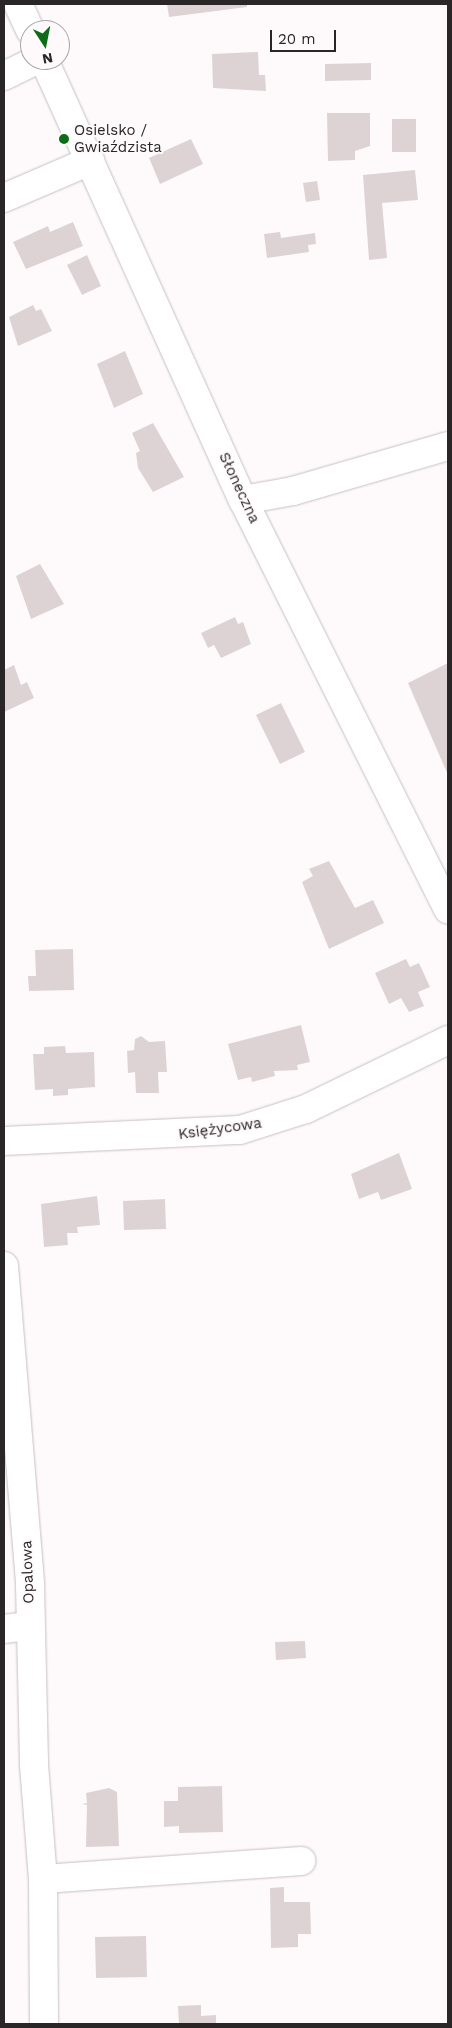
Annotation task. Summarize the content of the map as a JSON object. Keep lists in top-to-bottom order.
{
  "streets": {
    "street": ["Słoneczna", "Księżycowa", "Opalowa"]
  },
  "places": ["Osielsko / Gwiaździsta"],
  "scale_bar": "20 m",
  "north": "bottom"
}
